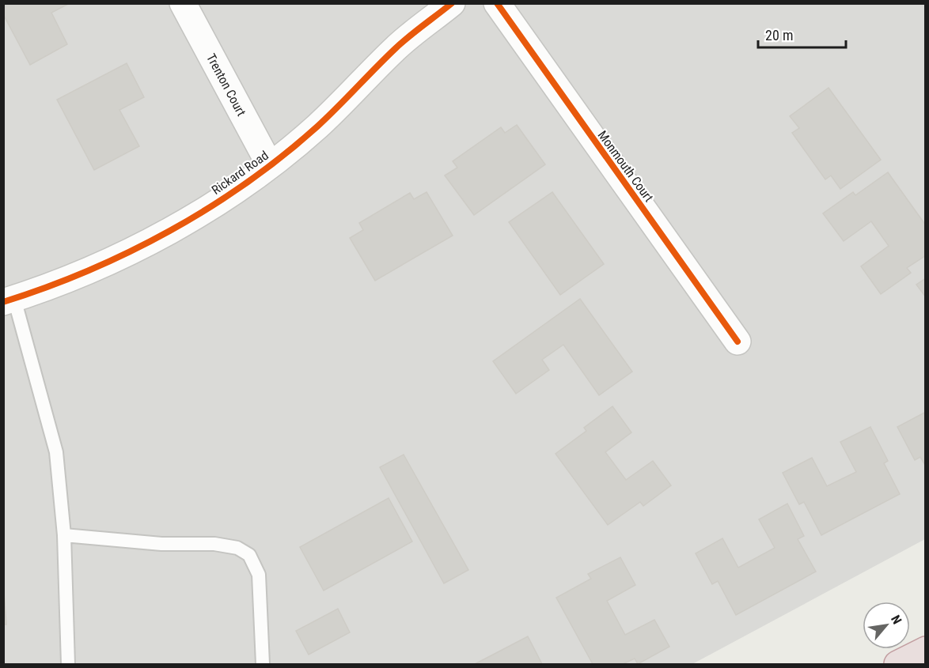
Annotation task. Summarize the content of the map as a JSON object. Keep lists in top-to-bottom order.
{
  "streets": {
    "street": ["Trenton Court", "Monmouth Court", "Rickard Road"]
  },
  "crossings": [
    ["Trenton Court", "Rickard Road"]
  ],
  "scale_bar": "20 m",
  "north": "top right"
}
